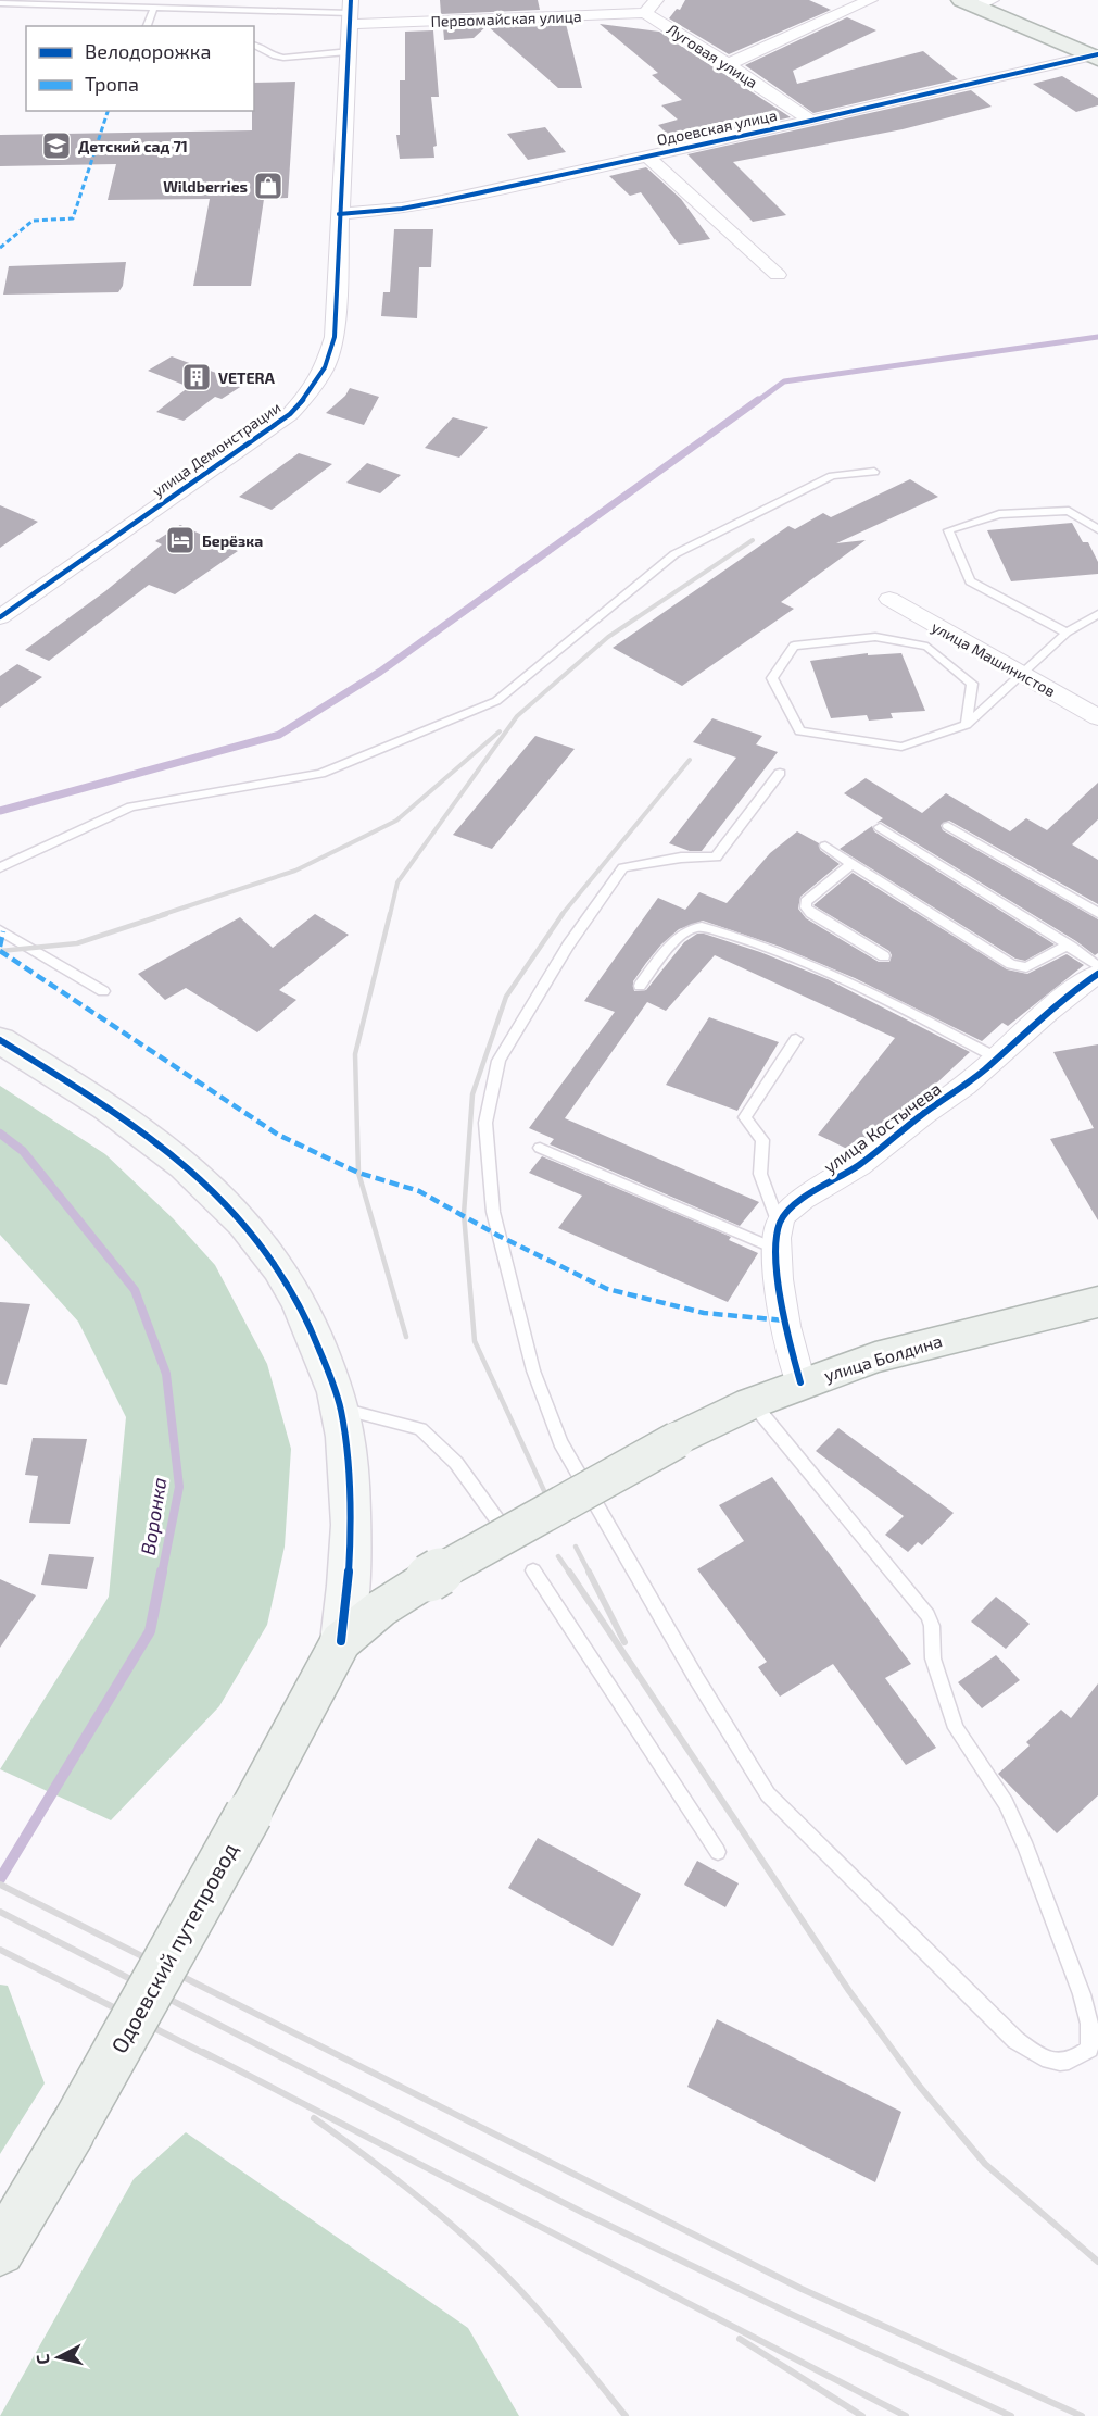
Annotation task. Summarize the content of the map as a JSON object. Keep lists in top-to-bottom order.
{
  "streets": {
    "main road": ["улица Болдина", "Одоевский путепровод"],
    "street": [
      "Первомайская улица",
      "Луговая улица",
      "Одоевская улица",
      "улица Демонстрации",
      "улица Машинистов",
      "улица Костычева"
    ]
  },
  "crossings": [
    ["Первомайская улица", "Луговая улица"],
    ["Первомайская улица", "улица Демонстрации"],
    ["Луговая улица", "Одоевская улица"],
    ["Одоевская улица", "улица Демонстрации"],
    ["улица Болдина", "Одоевский путепровод"]
  ],
  "water": ["Воронка"],
  "places": {
    "school or university": ["Детский сад 71"],
    "shop": ["Wildberries"],
    "building": ["VETERA"],
    "hotel": ["Берёзка"]
  },
  "legend": ["Велодорожка", "Тропа"],
  "north": "left"
}
